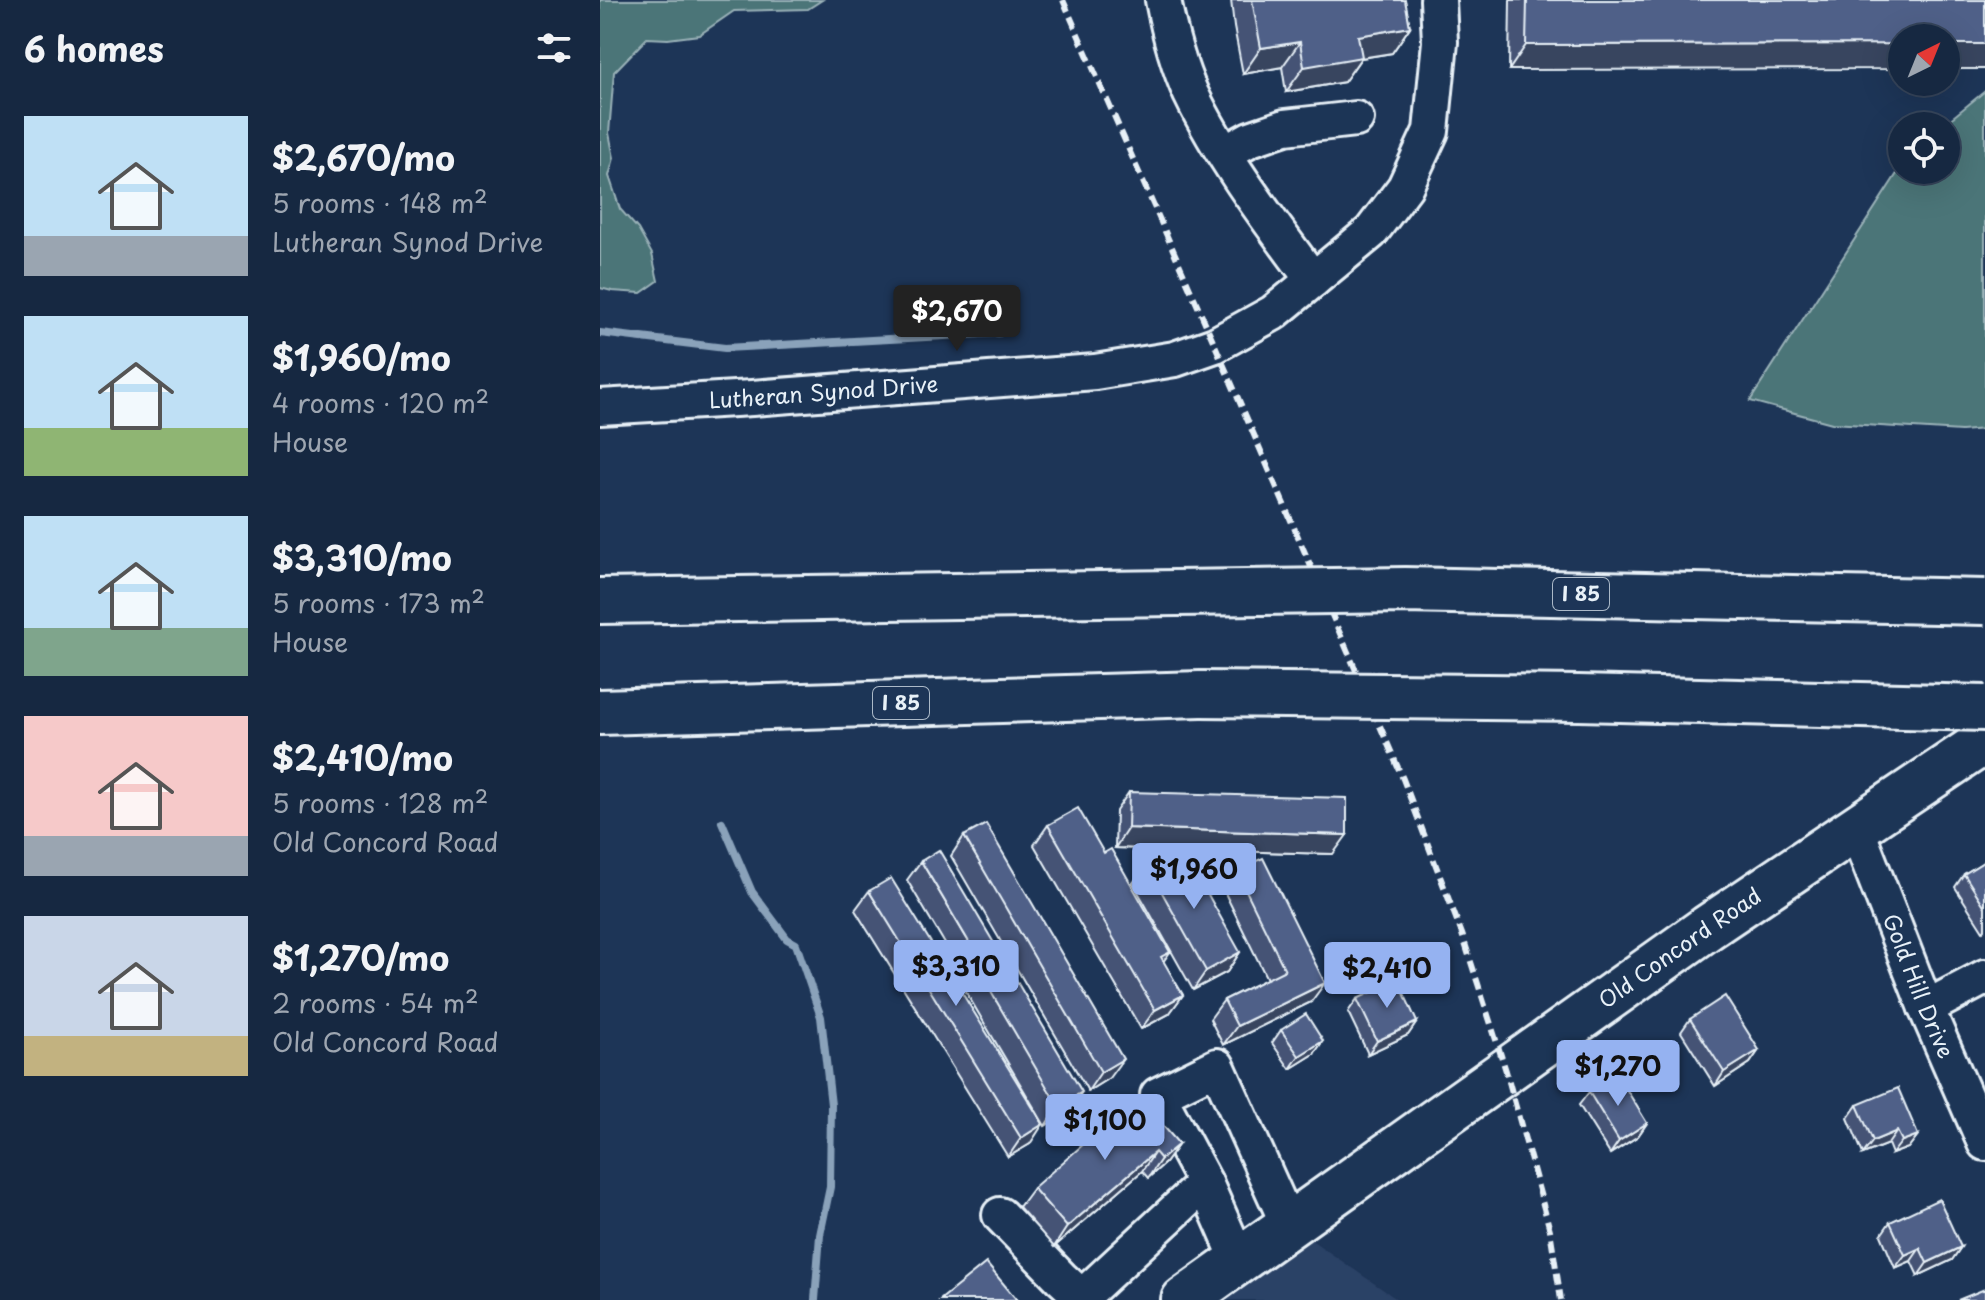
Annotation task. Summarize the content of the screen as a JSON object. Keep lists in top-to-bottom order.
{
  "streets": {
    "main road": ["I 85", "Old Concord Road"],
    "street": ["Lutheran Synod Drive", "Gold Hill Drive"]
  },
  "crossings": [
    ["Old Concord Road", "Gold Hill Drive"]
  ],
  "north": "top right",
  "page": {
    "heading": "6 homes",
    "list": [
      {
        "name": "$2,670/mo",
        "note": "5 rooms · 148 m² · Lutheran Synod Drive"
      },
      {
        "name": "$1,960/mo",
        "note": "4 rooms · 120 m² · House"
      },
      {
        "name": "$3,310/mo",
        "note": "5 rooms · 173 m² · House"
      },
      {
        "name": "$2,410/mo",
        "note": "5 rooms · 128 m² · Old Concord Road"
      },
      {
        "name": "$1,270/mo",
        "note": "2 rooms · 54 m² · Old Concord Road"
      }
    ],
    "price": [
      "$2,670",
      "$1,960",
      "$3,310",
      "$2,410",
      "$1,270",
      "$1,100"
    ]
  }
}
